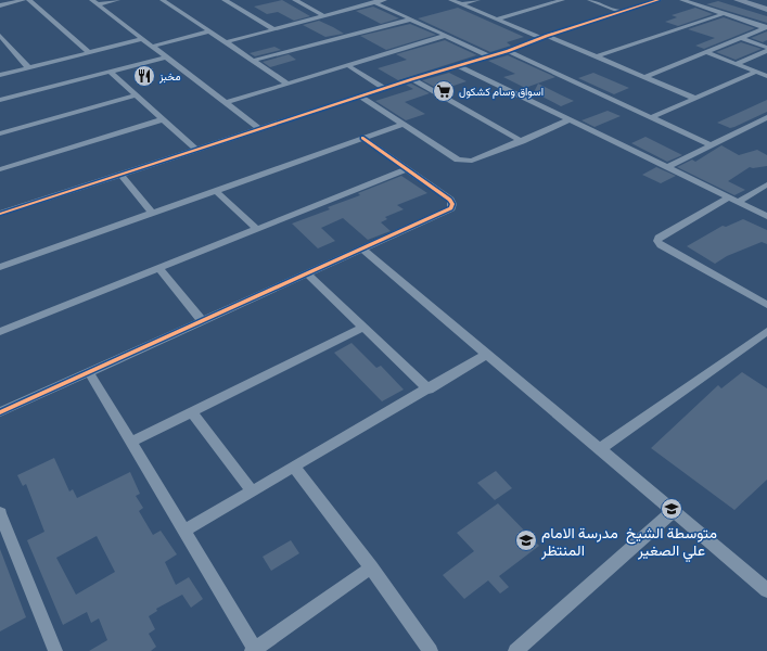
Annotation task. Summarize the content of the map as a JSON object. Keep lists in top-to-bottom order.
{
  "places": {
    "restaurant": ["مخبز"],
    "supermarket": ["اسواق وسام كشكول"],
    "school or university": ["متوسطة الشيخ علي الصغير", "مدرسة الامام المنتظر"]
  }
}
